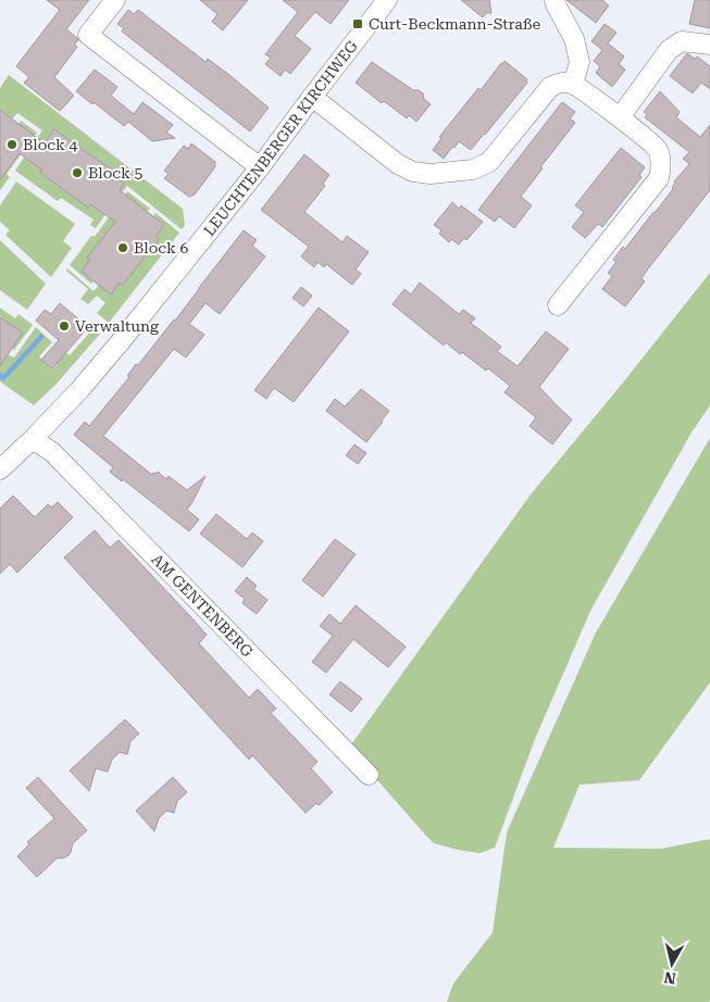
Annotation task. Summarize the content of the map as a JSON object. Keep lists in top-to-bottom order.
{
  "streets": {
    "street": ["LEUCHTENBERGER KIRCHWEG", "AM GENTENBERG"]
  },
  "crossings": [
    ["LEUCHTENBERGER KIRCHWEG", "AM GENTENBERG"]
  ],
  "places": {
    "transit": ["Curt-Beckmann-Straße"],
    "other": [
      "Block 4",
      "Block 5",
      "Block 6",
      "Verwaltung"
    ]
  },
  "north": "bottom"
}
